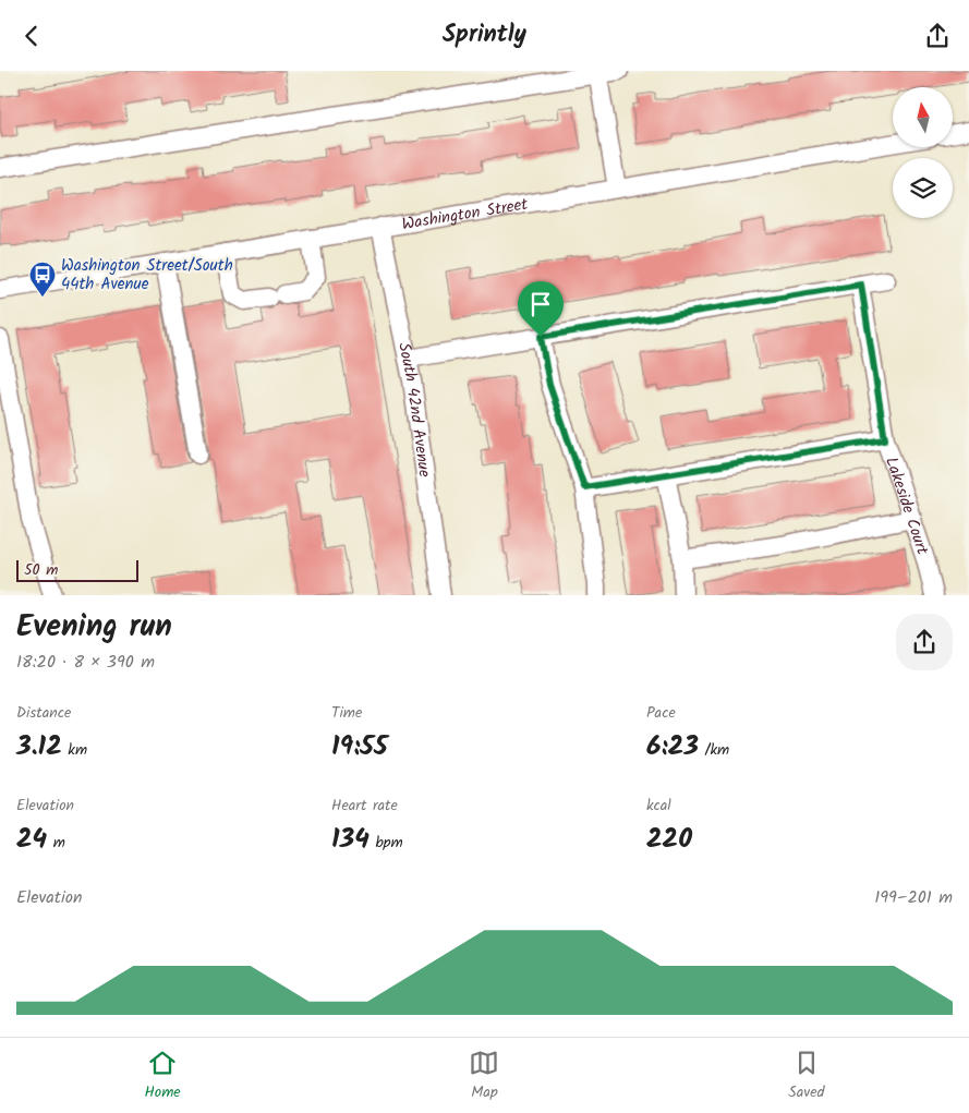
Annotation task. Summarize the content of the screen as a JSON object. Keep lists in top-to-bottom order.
{
  "streets": {
    "street": ["Washington Street", "South 42nd Avenue", "Lakeside Court"]
  },
  "crossings": [
    ["Washington Street", "South 42nd Avenue"]
  ],
  "places": {
    "bus stop": ["Washington Street/South 44th Avenue"]
  },
  "scale_bar": "50 m",
  "north": "top",
  "page": {
    "header": "Sprintly",
    "scale": "50 m",
    "heading": ["Evening run", "18:20 · 8 × 390 m"],
    "stats": [
      ["Distance", "3.12 km"],
      ["Time", "19:55"],
      ["Pace", "6:23 /km"],
      ["Elevation", "24 m"],
      ["Heart rate", "134 bpm"],
      ["kcal", "220"]
    ],
    "chart": ["Elevation", "199–201 m"],
    "tabs": ["Home", "Map", "Saved"]
  }
}
